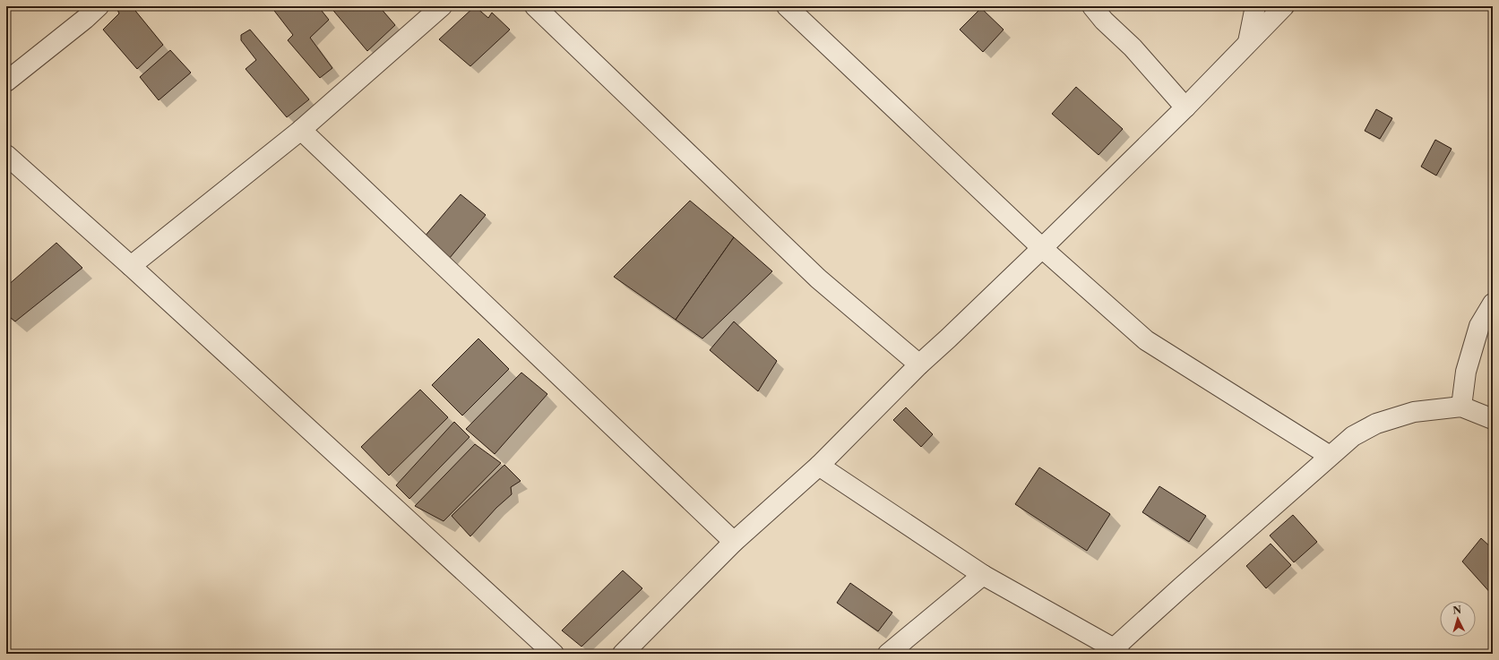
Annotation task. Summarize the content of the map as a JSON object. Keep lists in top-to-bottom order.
{
  "north": "top"
}
